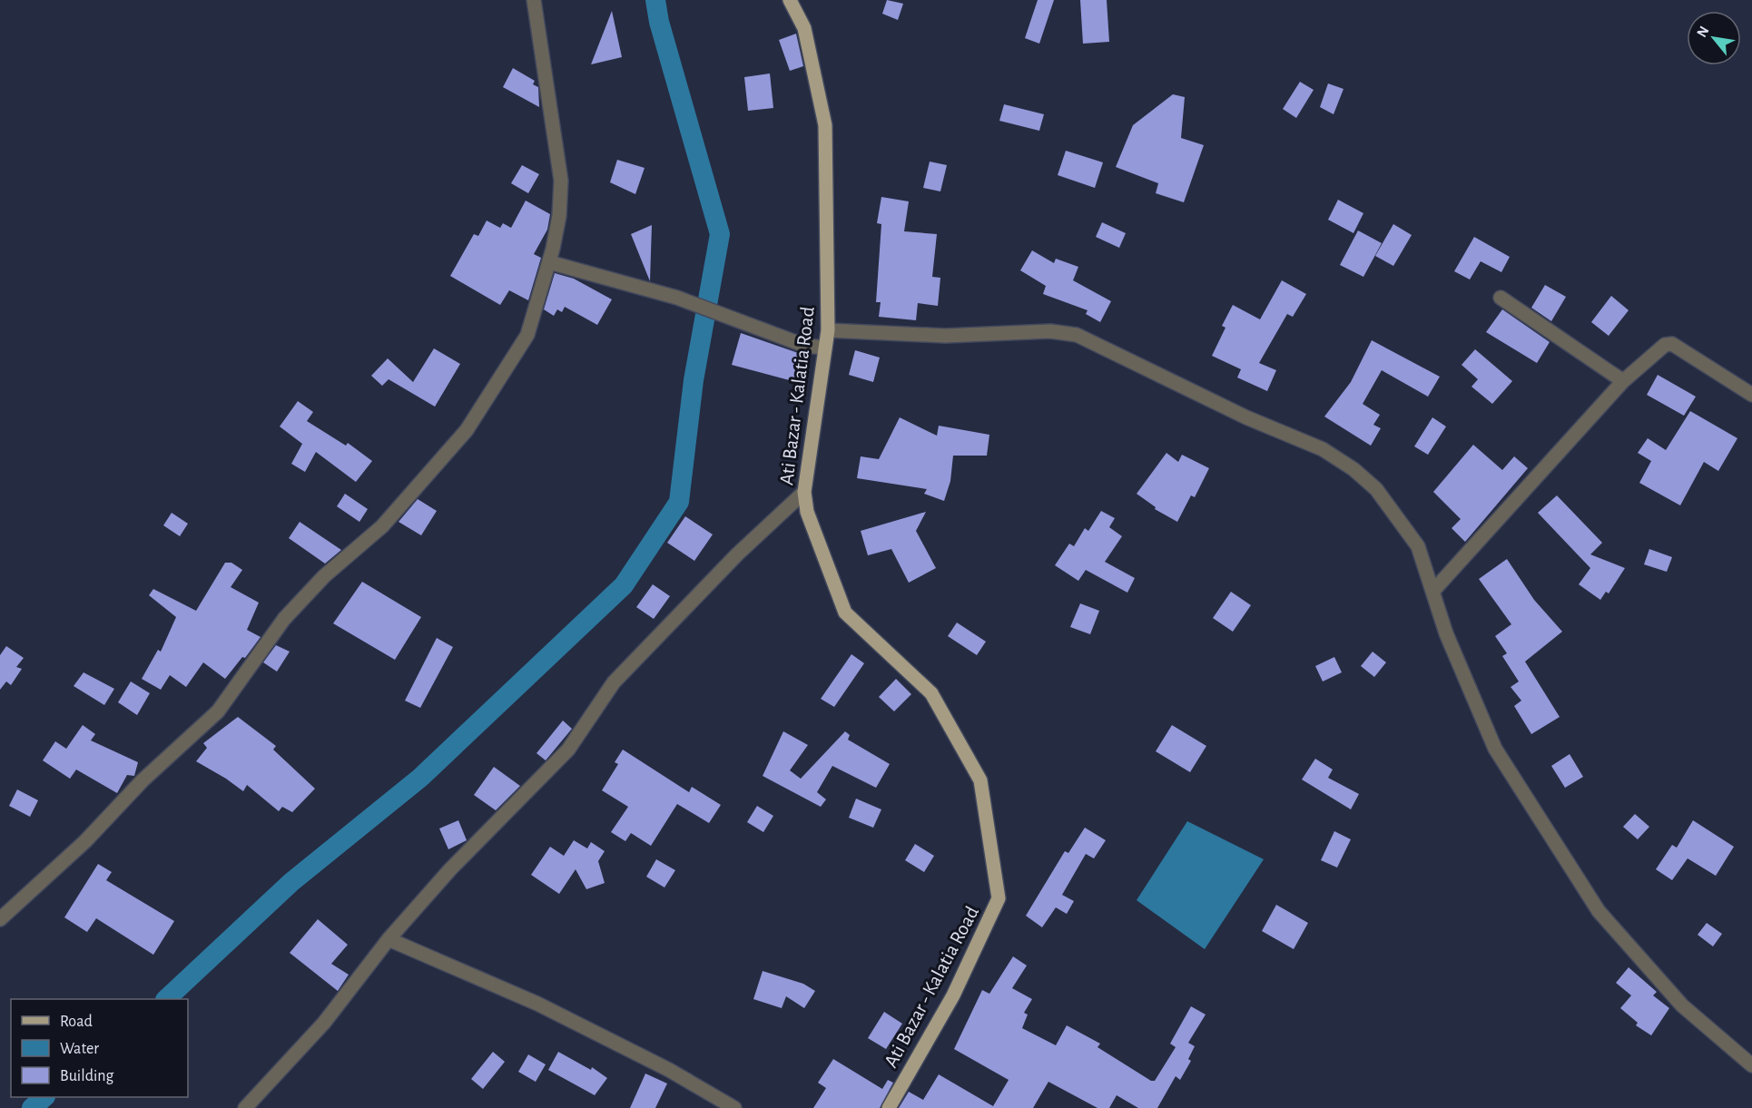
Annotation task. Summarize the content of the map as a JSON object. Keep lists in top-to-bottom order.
{
  "streets": {
    "main road": ["Ati Bazar - Kalatia Road"]
  },
  "legend": ["Road", "Water", "Building"],
  "north": "top left"
}
